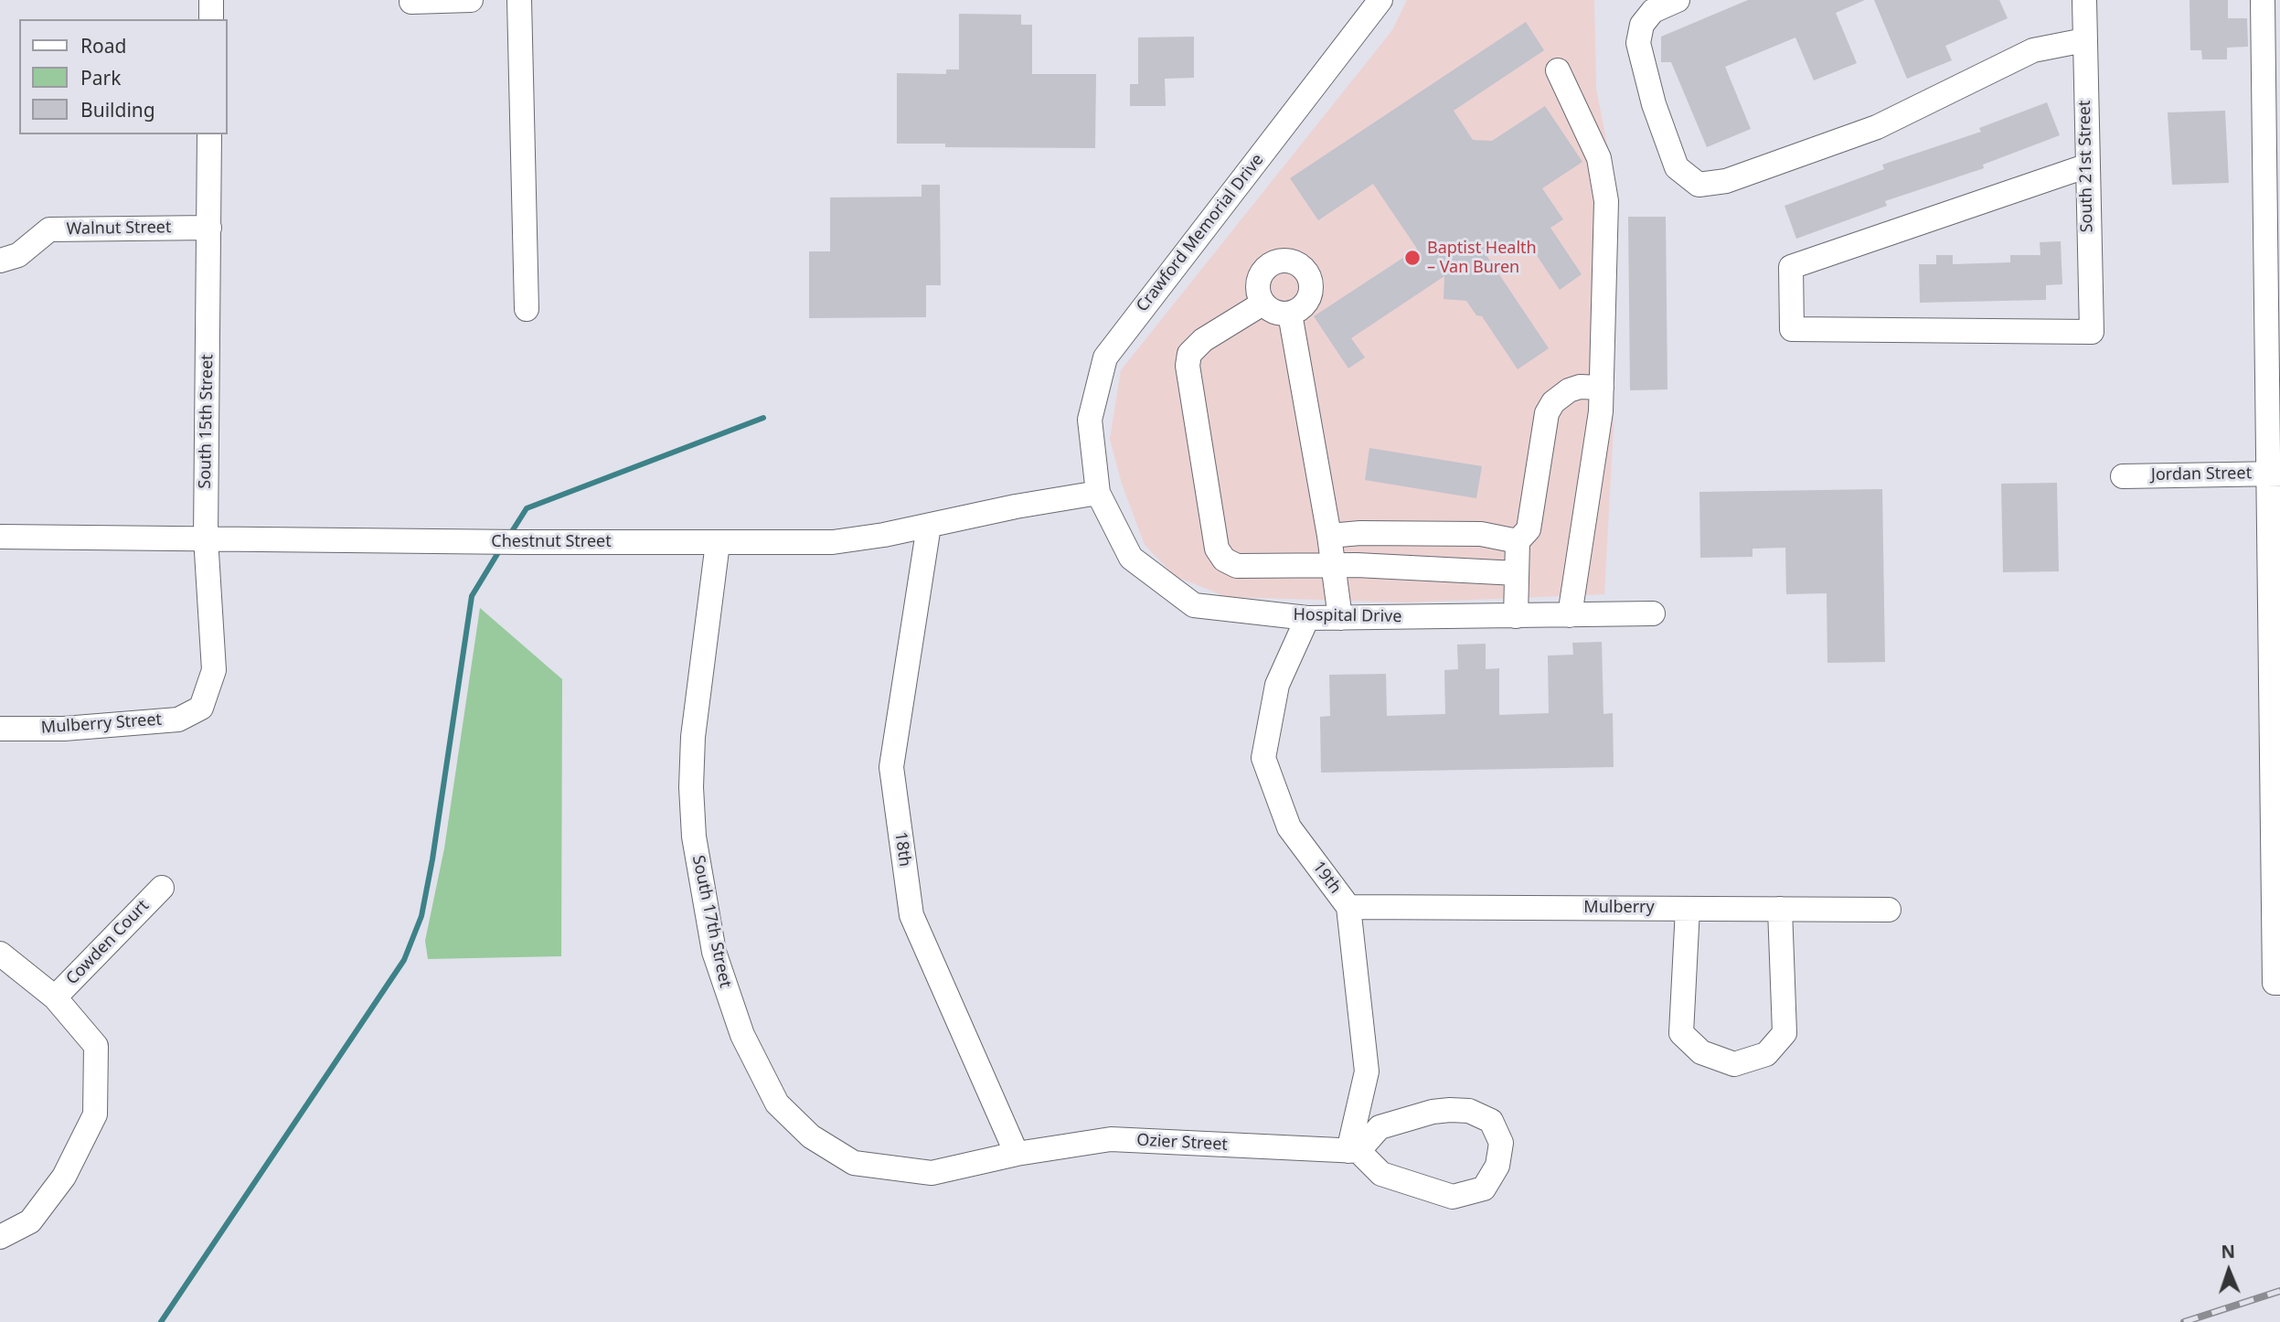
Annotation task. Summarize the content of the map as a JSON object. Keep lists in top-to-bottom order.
{
  "streets": {
    "street": [
      "South 21st Street",
      "Walnut Street",
      "Crawford Memorial Drive",
      "South 15th Street",
      "Jordan Street",
      "Chestnut Street",
      "Hospital Drive",
      "Mulberry Street",
      "18th",
      "19th",
      "Mulberry",
      "South 17th Street",
      "Cowden Court",
      "Ozier Street"
    ]
  },
  "crossings": [
    ["Walnut Street", "South 15th Street"],
    ["Crawford Memorial Drive", "Chestnut Street"],
    ["Crawford Memorial Drive", "Hospital Drive"],
    ["South 15th Street", "Chestnut Street"],
    ["South 15th Street", "Mulberry Street"],
    ["Chestnut Street", "Hospital Drive"],
    ["Chestnut Street", "18th"],
    ["Chestnut Street", "South 17th Street"],
    ["Hospital Drive", "19th"],
    ["18th", "South 17th Street"],
    ["18th", "Ozier Street"],
    ["19th", "Mulberry"],
    ["19th", "Ozier Street"],
    ["South 17th Street", "Ozier Street"]
  ],
  "places": ["Baptist Health – Van Buren"],
  "legend": ["Road", "Park", "Building"],
  "north": "top"
}
